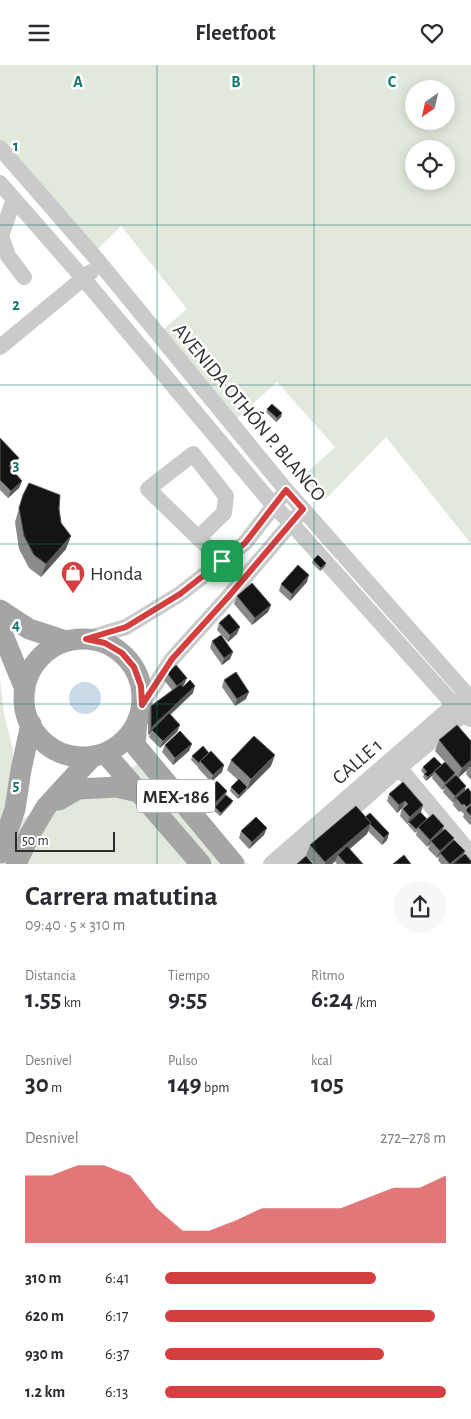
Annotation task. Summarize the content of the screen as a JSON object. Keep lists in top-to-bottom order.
{
  "streets": {
    "main road": ["MEX-186"],
    "street": ["AVENIDA OTHÓN P. BLANCO", "CALLE 1"]
  },
  "crossings": [
    ["AVENIDA OTHÓN P. BLANCO", "CALLE 1"]
  ],
  "places": {
    "shop": ["Honda"]
  },
  "scale_bar": "50 m",
  "north": "bottom left",
  "page": {
    "header": "Fleetfoot",
    "scale": "50 m",
    "heading": ["Carrera matutina", "09:40 · 5 × 310 m"],
    "stats": [
      ["Distancia", "1.55 km"],
      ["Tiempo", "9:55"],
      ["Ritmo", "6:24 /km"],
      ["Desnivel", "30 m"],
      ["Pulso", "149 bpm"],
      ["kcal", "105"]
    ],
    "chart": ["Desnivel", "272–278 m"],
    "list": [
      {
        "name": "310 m",
        "note": "6:41"
      },
      {
        "name": "620 m",
        "note": "6:17"
      },
      {
        "name": "930 m",
        "note": "6:37"
      },
      {
        "name": "1.2 km",
        "note": "6:13"
      }
    ]
  },
  "grid": {
    "columns": ["A", "B", "C"],
    "rows": [
      "1",
      "2",
      "3",
      "4",
      "5"
    ]
  }
}
